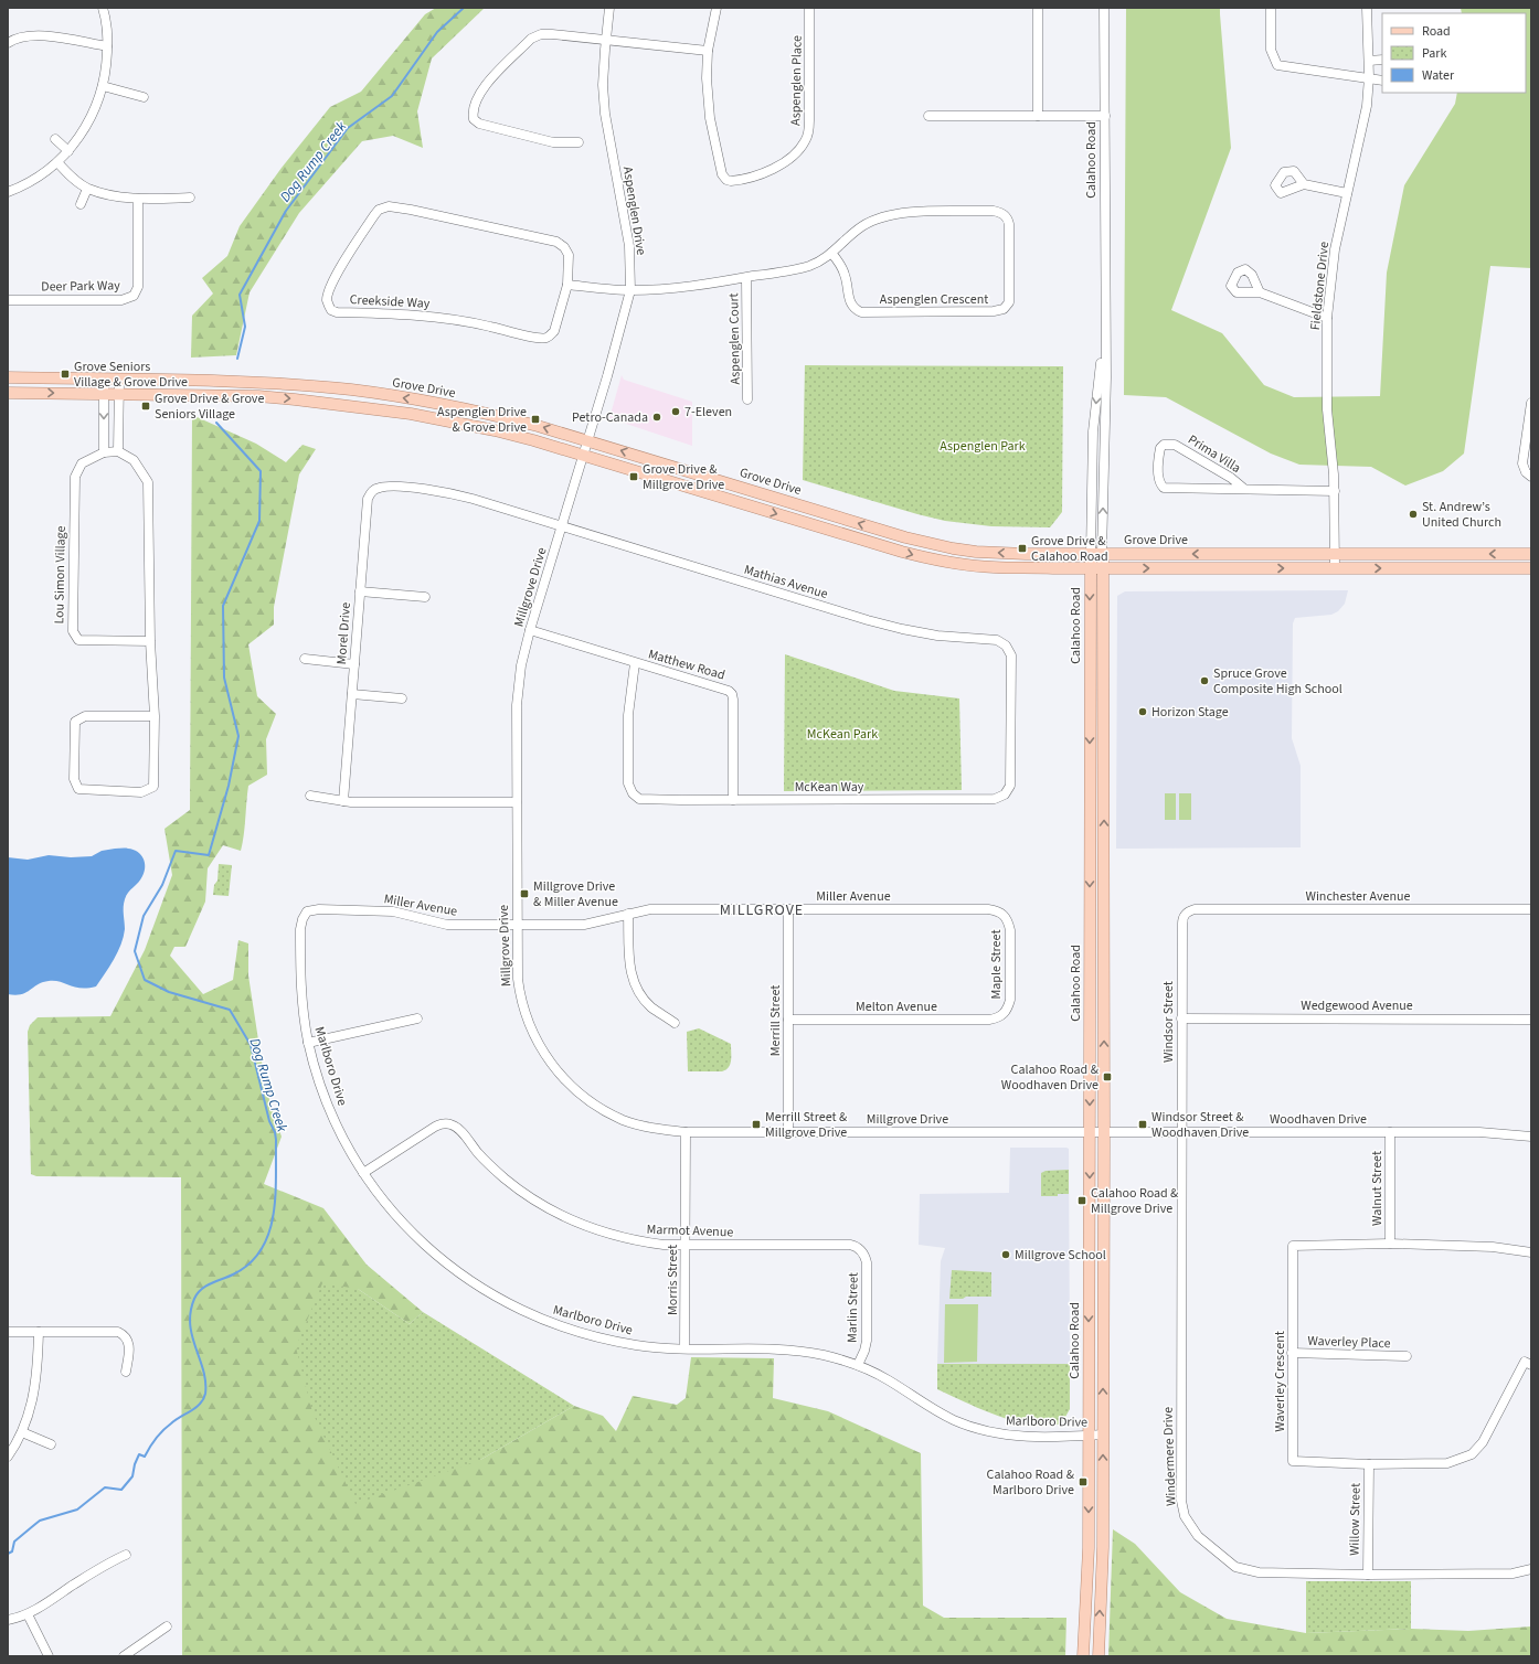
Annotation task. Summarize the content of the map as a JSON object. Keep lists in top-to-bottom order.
{
  "streets": {
    "main road": ["Calahoo Road", "Grove Drive"],
    "street": [
      "Aspenglen Place",
      "Aspenglen Drive",
      "Deer Park Way",
      "Fieldstone Drive",
      "Aspenglen Crescent",
      "Creekside Way",
      "Aspenglen Court",
      "Prima Villa",
      "Lou Simon Village",
      "Mathias Avenue",
      "Millgrove Drive",
      "Morel Drive",
      "Matthew Road",
      "McKean Way",
      "Miller Avenue",
      "Winchester Avenue",
      "Maple Street",
      "Wedgewood Avenue",
      "Melton Avenue",
      "Merrill Street",
      "Windsor Street",
      "Marlboro Drive",
      "Woodhaven Drive",
      "Walnut Street",
      "Marmot Avenue",
      "Morris Street",
      "Marlin Street",
      "Waverley Place",
      "Waverley Crescent",
      "Windermere Drive",
      "Willow Street"
    ]
  },
  "crossings": [
    ["Calahoo Road", "Grove Drive"],
    ["Calahoo Road", "Millgrove Drive"],
    ["Calahoo Road", "Marlboro Drive"],
    ["Calahoo Road", "Woodhaven Drive"],
    ["Aspenglen Drive", "Aspenglen Crescent"],
    ["Aspenglen Drive", "Grove Drive"],
    ["Aspenglen Drive", "Millgrove Drive"],
    ["Fieldstone Drive", "Grove Drive"],
    ["Fieldstone Drive", "Prima Villa"],
    ["Aspenglen Crescent", "Aspenglen Court"],
    ["Mathias Avenue", "Millgrove Drive"],
    ["Mathias Avenue", "Morel Drive"],
    ["Mathias Avenue", "McKean Way"],
    ["Millgrove Drive", "Morel Drive"],
    ["Millgrove Drive", "Matthew Road"],
    ["Millgrove Drive", "Miller Avenue"],
    ["Millgrove Drive", "Merrill Street"],
    ["Millgrove Drive", "Woodhaven Drive"],
    ["Millgrove Drive", "Morris Street"],
    ["Matthew Road", "McKean Way"],
    ["Miller Avenue", "Maple Street"],
    ["Miller Avenue", "Merrill Street"],
    ["Miller Avenue", "Marlboro Drive"],
    ["Winchester Avenue", "Windsor Street"],
    ["Maple Street", "Melton Avenue"],
    ["Wedgewood Avenue", "Windsor Street"],
    ["Melton Avenue", "Merrill Street"],
    ["Windsor Street", "Woodhaven Drive"],
    ["Windsor Street", "Windermere Drive"],
    ["Marlboro Drive", "Marmot Avenue"],
    ["Marlboro Drive", "Morris Street"],
    ["Marlboro Drive", "Marlin Street"],
    ["Woodhaven Drive", "Walnut Street"],
    ["Woodhaven Drive", "Windermere Drive"],
    ["Walnut Street", "Waverley Crescent"],
    ["Marmot Avenue", "Morris Street"],
    ["Marmot Avenue", "Marlin Street"],
    ["Waverley Place", "Waverley Crescent"],
    ["Waverley Crescent", "Willow Street"],
    ["Windermere Drive", "Willow Street"]
  ],
  "districts": ["MILLGROVE"],
  "water": ["Dog Rump Creek"],
  "parks": ["Aspenglen Park", "McKean Park"],
  "places": {
    "transit": [
      "Grove Seniors Village & Grove Drive",
      "Grove Drive & Grove Seniors Village",
      "Aspenglen Drive & Grove Drive",
      "Grove Drive & Millgrove Drive",
      "Grove Drive & Calahoo Road",
      "Millgrove Drive & Miller Avenue",
      "Calahoo Road & Woodhaven Drive",
      "Merrill Street & Millgrove Drive",
      "Windsor Street & Woodhaven Drive",
      "Calahoo Road & Millgrove Drive",
      "Calahoo Road & Marlboro Drive"
    ],
    "other": [
      "7-Eleven",
      "Petro-Canada",
      "St. Andrew’s United Church",
      "Spruce Grove Composite High School",
      "Horizon Stage",
      "Millgrove School"
    ]
  },
  "legend": ["Road", "Park", "Water"]
}
